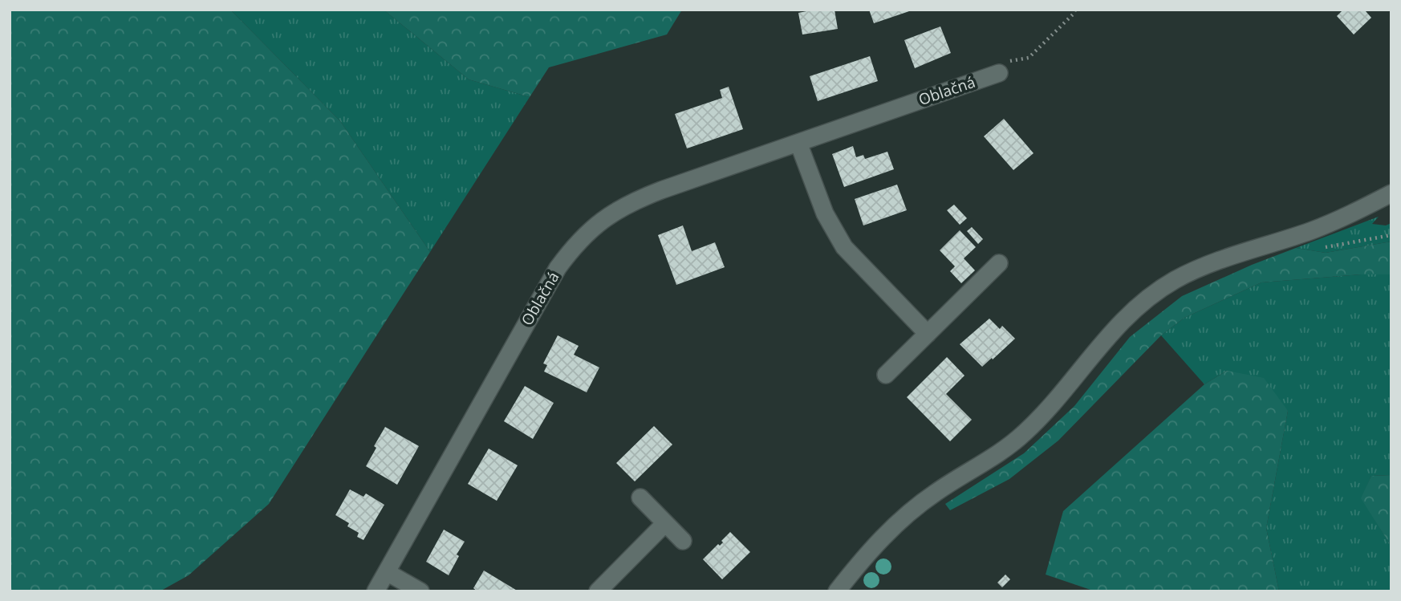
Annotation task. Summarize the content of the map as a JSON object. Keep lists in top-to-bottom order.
{
  "streets": {
    "street": ["Oblačná"]
  }
}
